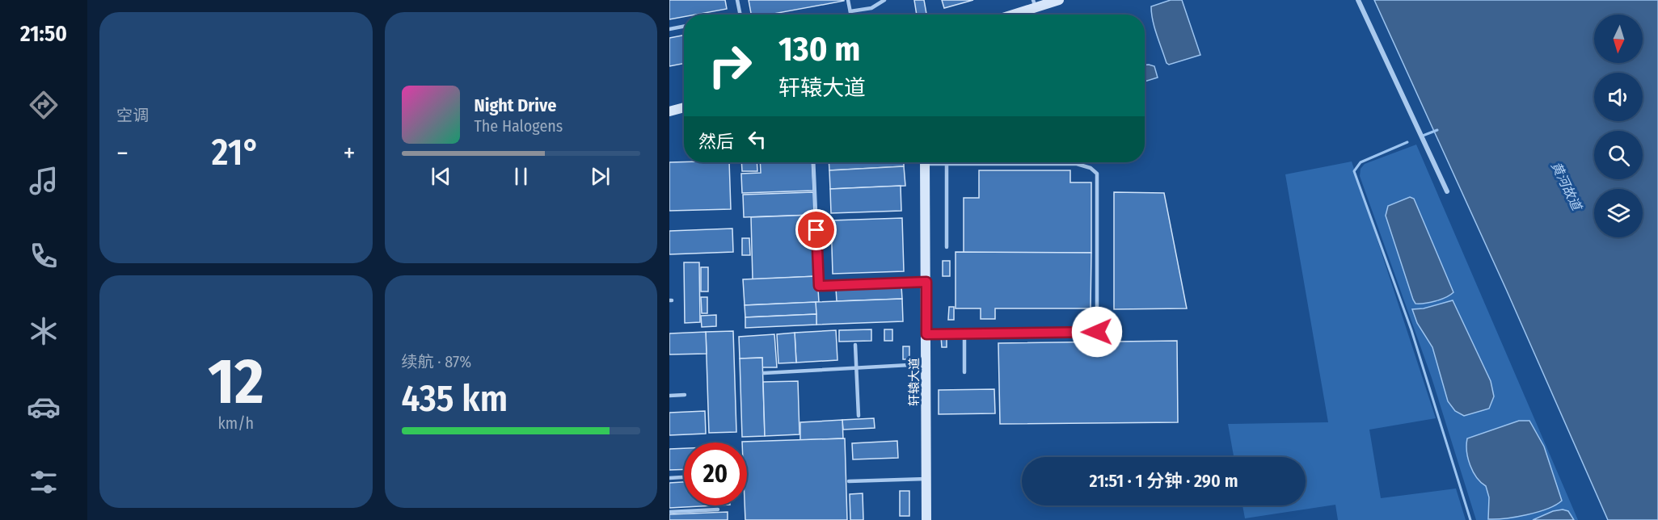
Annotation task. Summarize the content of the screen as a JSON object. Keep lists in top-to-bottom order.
{
  "streets": {
    "street": ["轩辕大道"]
  },
  "water": ["黄河故道"],
  "north": "bottom",
  "page": {
    "tabs": "21:50",
    "tile": [
      "空调",
      ["12", "km/h"],
      ["续航 · 87%", "435 km"]
    ],
    "turn": ["130 m", "轩辕大道"],
    "song": ["Night Drive", "The Halogens"],
    "then": "然后",
    "heat": ["−", "21°", "+"],
    "limit": "20",
    "trip": "21:51 · 1 分钟 · 290 m"
  }
}
